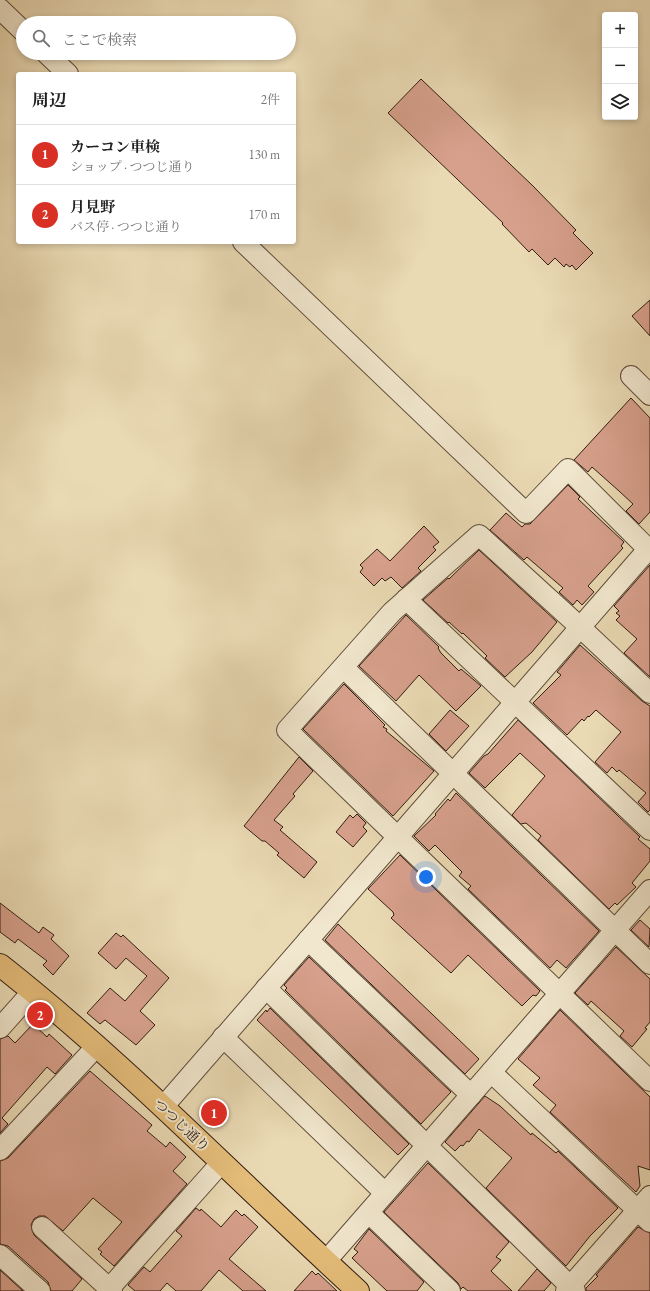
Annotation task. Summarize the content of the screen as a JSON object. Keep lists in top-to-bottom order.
{
  "streets": {
    "main road": ["つつじ通り"]
  },
  "page": {
    "map_buttons": ["+", "−"],
    "search": "ここで検索",
    "heading": ["周辺", "2件"],
    "list": [
      {
        "mark": "1",
        "name": "カーコン車検",
        "note": "ショップ · つつじ通り",
        "value": "130 m"
      },
      {
        "mark": "2",
        "name": "月見野",
        "note": "バス停 · つつじ通り",
        "value": "170 m"
      }
    ],
    "pins": ["2", "1"]
  }
}
